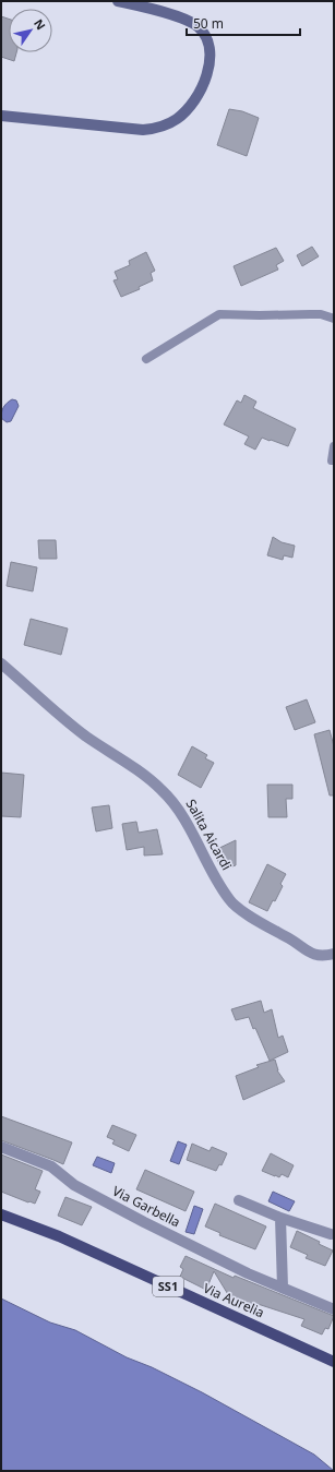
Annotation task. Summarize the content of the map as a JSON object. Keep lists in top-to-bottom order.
{
  "streets": {
    "main road": ["SS1", "Via Aurelia"],
    "street": ["Salita Aicardi", "Via Garbella"]
  },
  "scale_bar": "50 m",
  "north": "top right"
}
